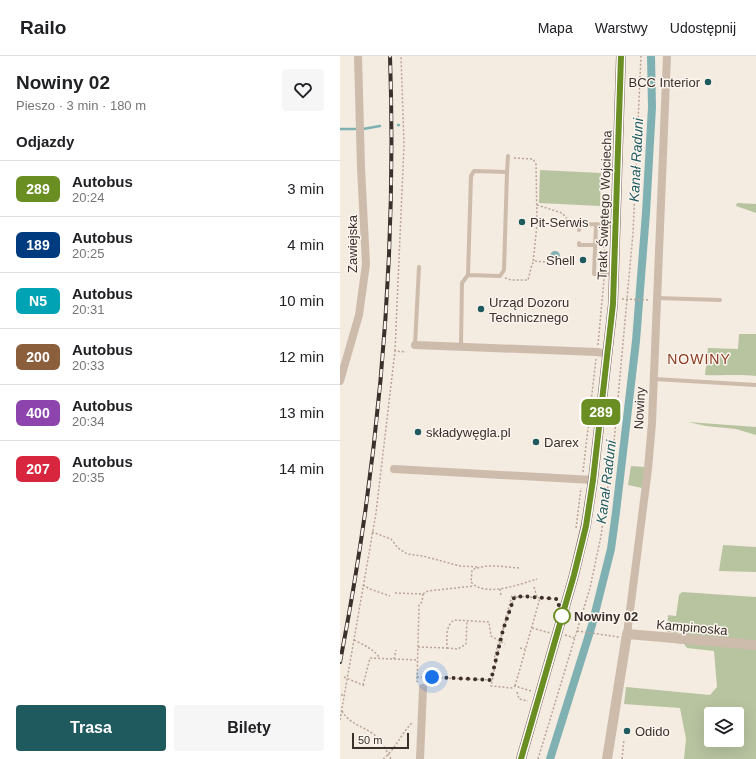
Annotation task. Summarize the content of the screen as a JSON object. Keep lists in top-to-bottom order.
{
  "streets": {
    "main road": ["Trakt Świętego Wojciecha"],
    "street": ["Zawiejska", "Nowiny", "Kampinoska"]
  },
  "crossings": [
    ["Nowiny", "Kampinoska"]
  ],
  "districts": ["NOWINY"],
  "water": ["Kanał Raduni"],
  "places": [
    "BCC Interior",
    "Pit-Serwis",
    "Shell",
    "Urząd Dozoru Technicznego",
    "składywęgla.pl",
    "Darex",
    "Nowiny 02",
    "Odido"
  ],
  "lines": ["bus line 289"],
  "scale_bar": "50 m",
  "page": {
    "header": "Railo",
    "nav": ["Mapa", "Warstwy", "Udostępnij"],
    "heading": [
      ["Nowiny 02", "Pieszo · 3 min · 180 m"],
      "Odjazdy"
    ],
    "on_map": "289",
    "list": [
      {
        "mark": "289",
        "name": "Autobus",
        "note": "20:24",
        "value": "3 min"
      },
      {
        "mark": "189",
        "name": "Autobus",
        "note": "20:25",
        "value": "4 min"
      },
      {
        "mark": "N5",
        "name": "Autobus",
        "note": "20:31",
        "value": "10 min"
      },
      {
        "mark": "200",
        "name": "Autobus",
        "note": "20:33",
        "value": "12 min"
      },
      {
        "mark": "400",
        "name": "Autobus",
        "note": "20:34",
        "value": "13 min"
      },
      {
        "mark": "207",
        "name": "Autobus",
        "note": "20:35",
        "value": "14 min"
      }
    ],
    "buttons": ["Trasa", "Bilety"],
    "scale": "50 m"
  }
}
